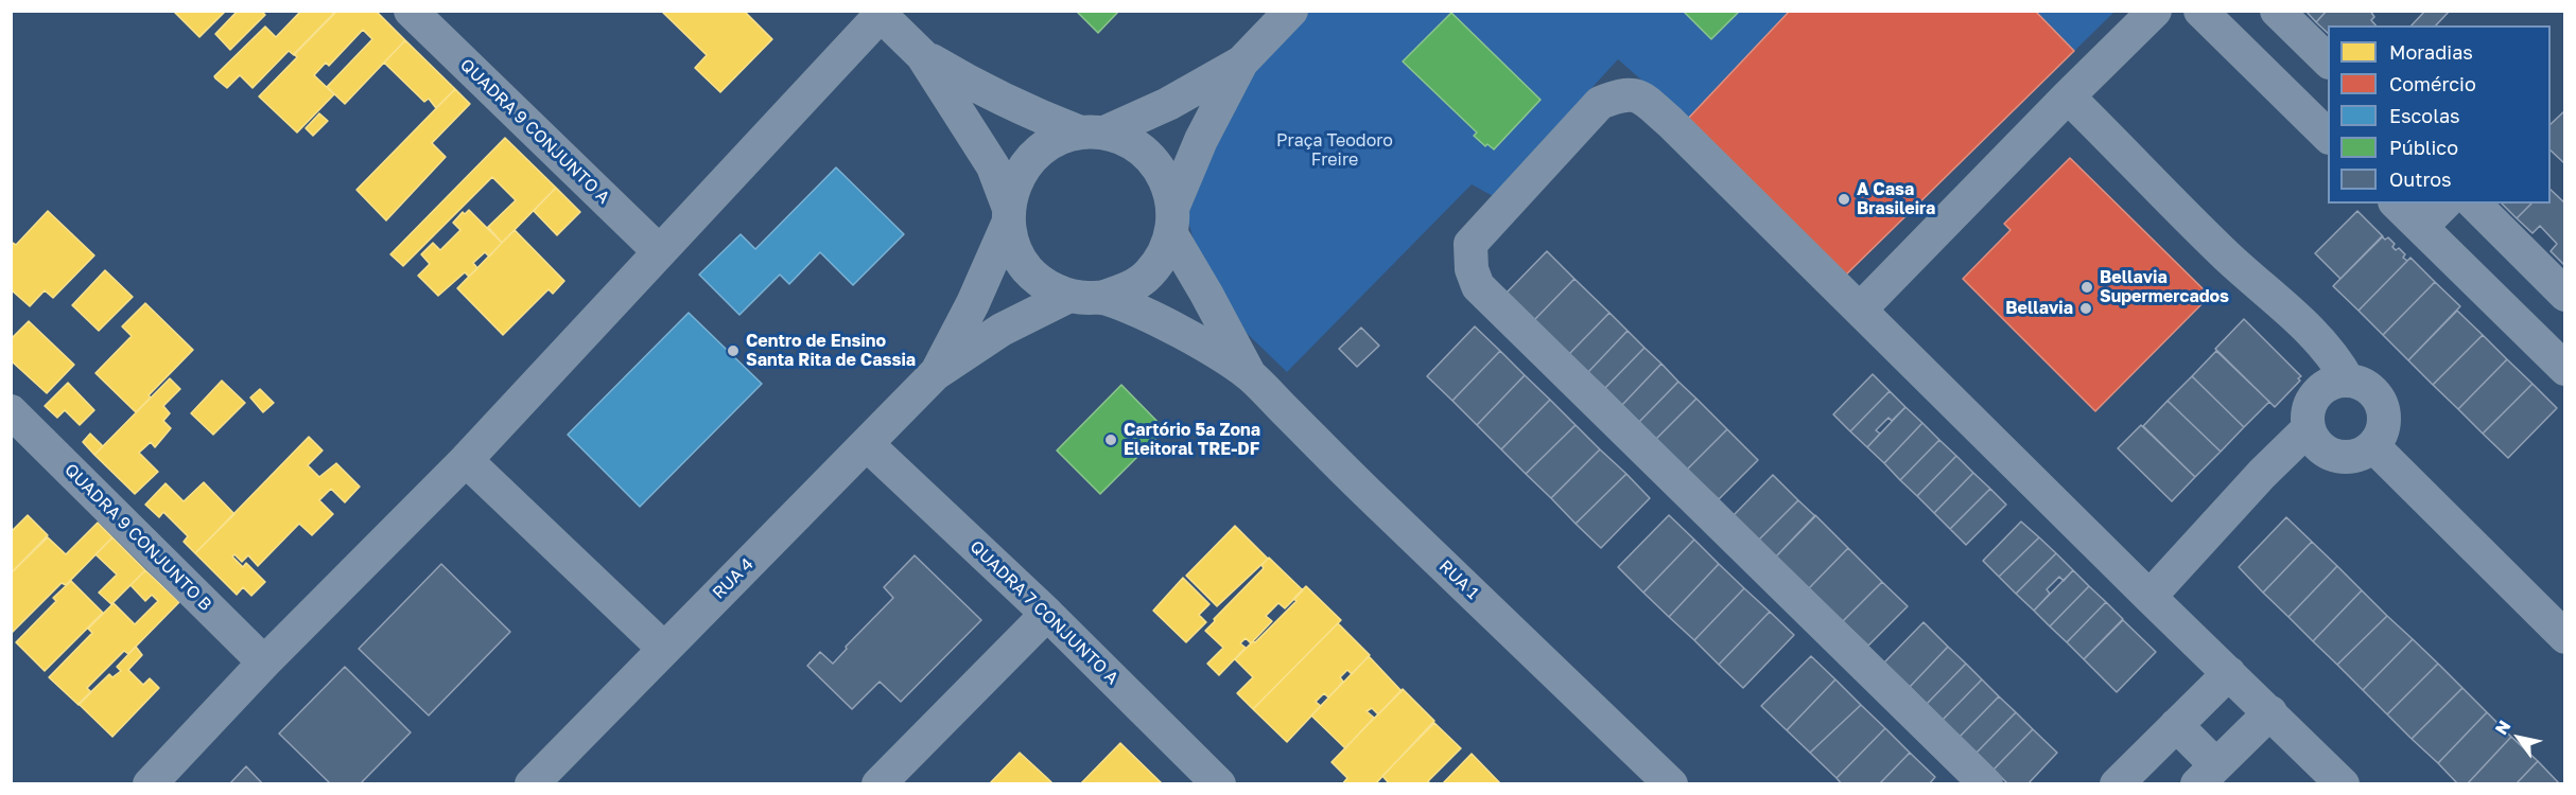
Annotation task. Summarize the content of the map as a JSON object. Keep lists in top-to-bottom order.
{
  "streets": {
    "street": [
      "QUADRA 9 CONJUNTO A",
      "QUADRA 9 CONJUNTO B",
      "RUA 4",
      "RUA 1",
      "QUADRA 7 CONJUNTO A"
    ]
  },
  "crossings": [
    ["RUA 4", "QUADRA 7 CONJUNTO A"]
  ],
  "parks": ["Praça Teodoro Freire"],
  "places": [
    "A Casa Brasileira",
    "Bellavia Supermercados",
    "Bellavia",
    "Centro de Ensino Santa Rita de Cassia",
    "Cartório 5ª Zona Eleitoral TRE-DF"
  ],
  "legend": [
    "Moradias",
    "Comércio",
    "Escolas",
    "Público",
    "Outros"
  ],
  "north": "top left"
}
